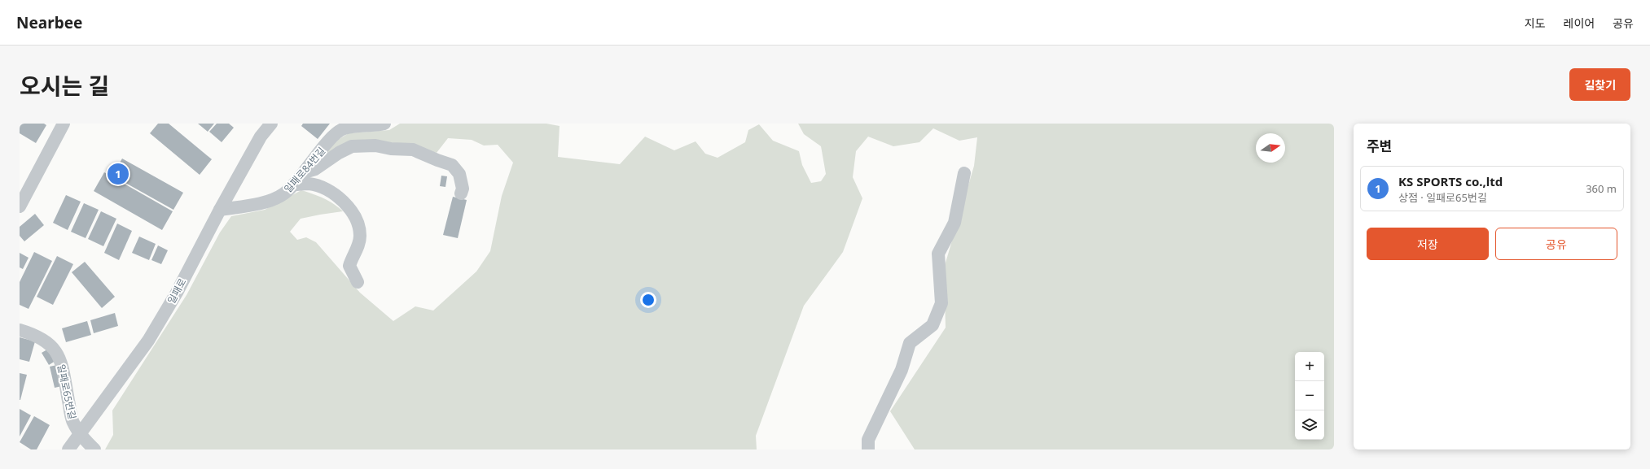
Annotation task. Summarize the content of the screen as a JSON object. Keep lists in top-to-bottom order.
{
  "streets": {
    "street": ["일패로84번길", "일패로", "일패로65번길"]
  },
  "crossings": [
    ["일패로84번길", "일패로"],
    ["일패로", "일패로65번길"]
  ],
  "north": "right",
  "page": {
    "header": "Nearbee",
    "nav": ["지도", "레이어", "공유"],
    "title": "오시는 길",
    "buttons": [
      "길찾기",
      ["저장", "공유"]
    ],
    "heading": "주변",
    "pins": "1",
    "list": [
      {
        "mark": "1",
        "name": "KS SPORTS co.,ltd",
        "note": "상점 · 일패로65번길",
        "value": "360 m"
      }
    ],
    "map_buttons": ["+", "−"]
  }
}
